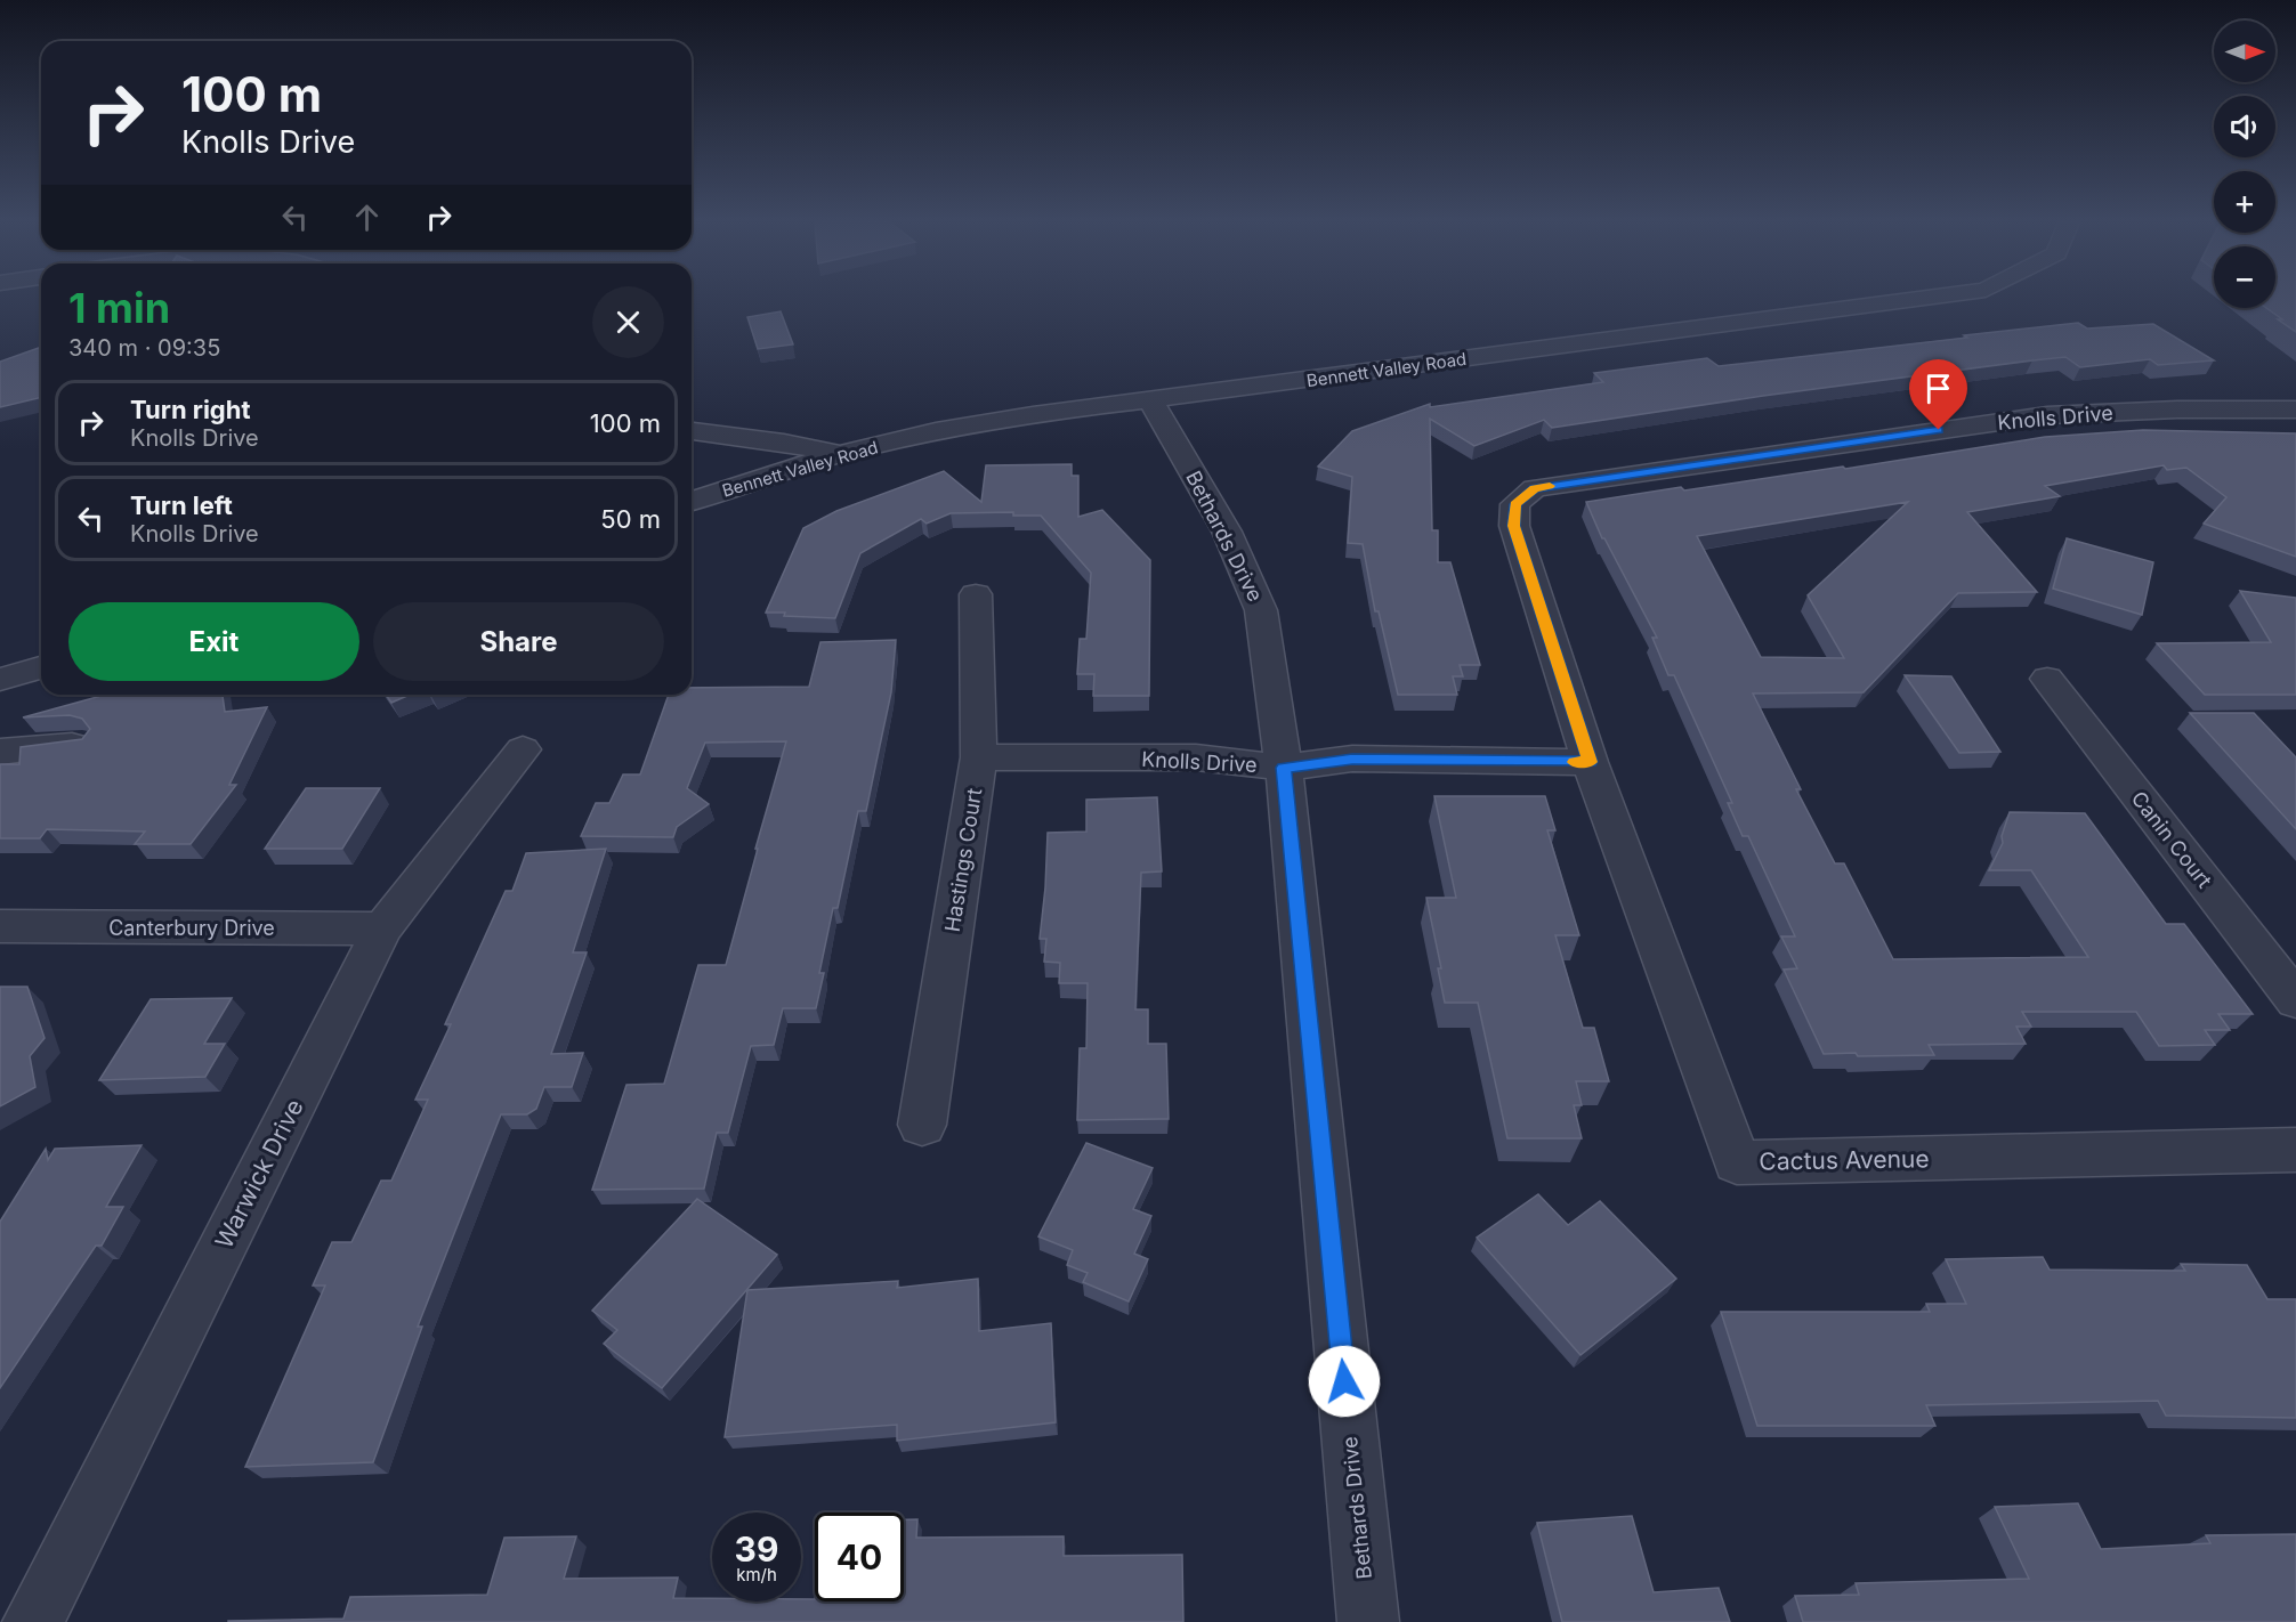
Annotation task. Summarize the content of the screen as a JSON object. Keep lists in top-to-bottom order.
{
  "streets": {
    "street": [
      "Bennett Valley Road",
      "Knolls Drive",
      "Bethards Drive",
      "Canin Court",
      "Hastings Court",
      "Canterbury Drive",
      "Cactus Avenue",
      "Warwick Drive"
    ]
  },
  "crossings": [
    ["Bennett Valley Road", "Bethards Drive"],
    ["Knolls Drive", "Bethards Drive"],
    ["Knolls Drive", "Hastings Court"],
    ["Knolls Drive", "Cactus Avenue"],
    ["Canterbury Drive", "Warwick Drive"]
  ],
  "north": "right",
  "page": {
    "map_buttons": ["+", "−"],
    "turn": ["100 m", "Knolls Drive"],
    "heading": ["1 min", "340 m · 09:35"],
    "list": [
      {
        "name": "Turn right",
        "note": "Knolls Drive",
        "value": "100 m"
      },
      {
        "name": "Turn left",
        "note": "Knolls Drive",
        "value": "50 m"
      }
    ],
    "buttons": ["Exit", "Share"],
    "speed": "39 km/h",
    "limit": "40"
  }
}
